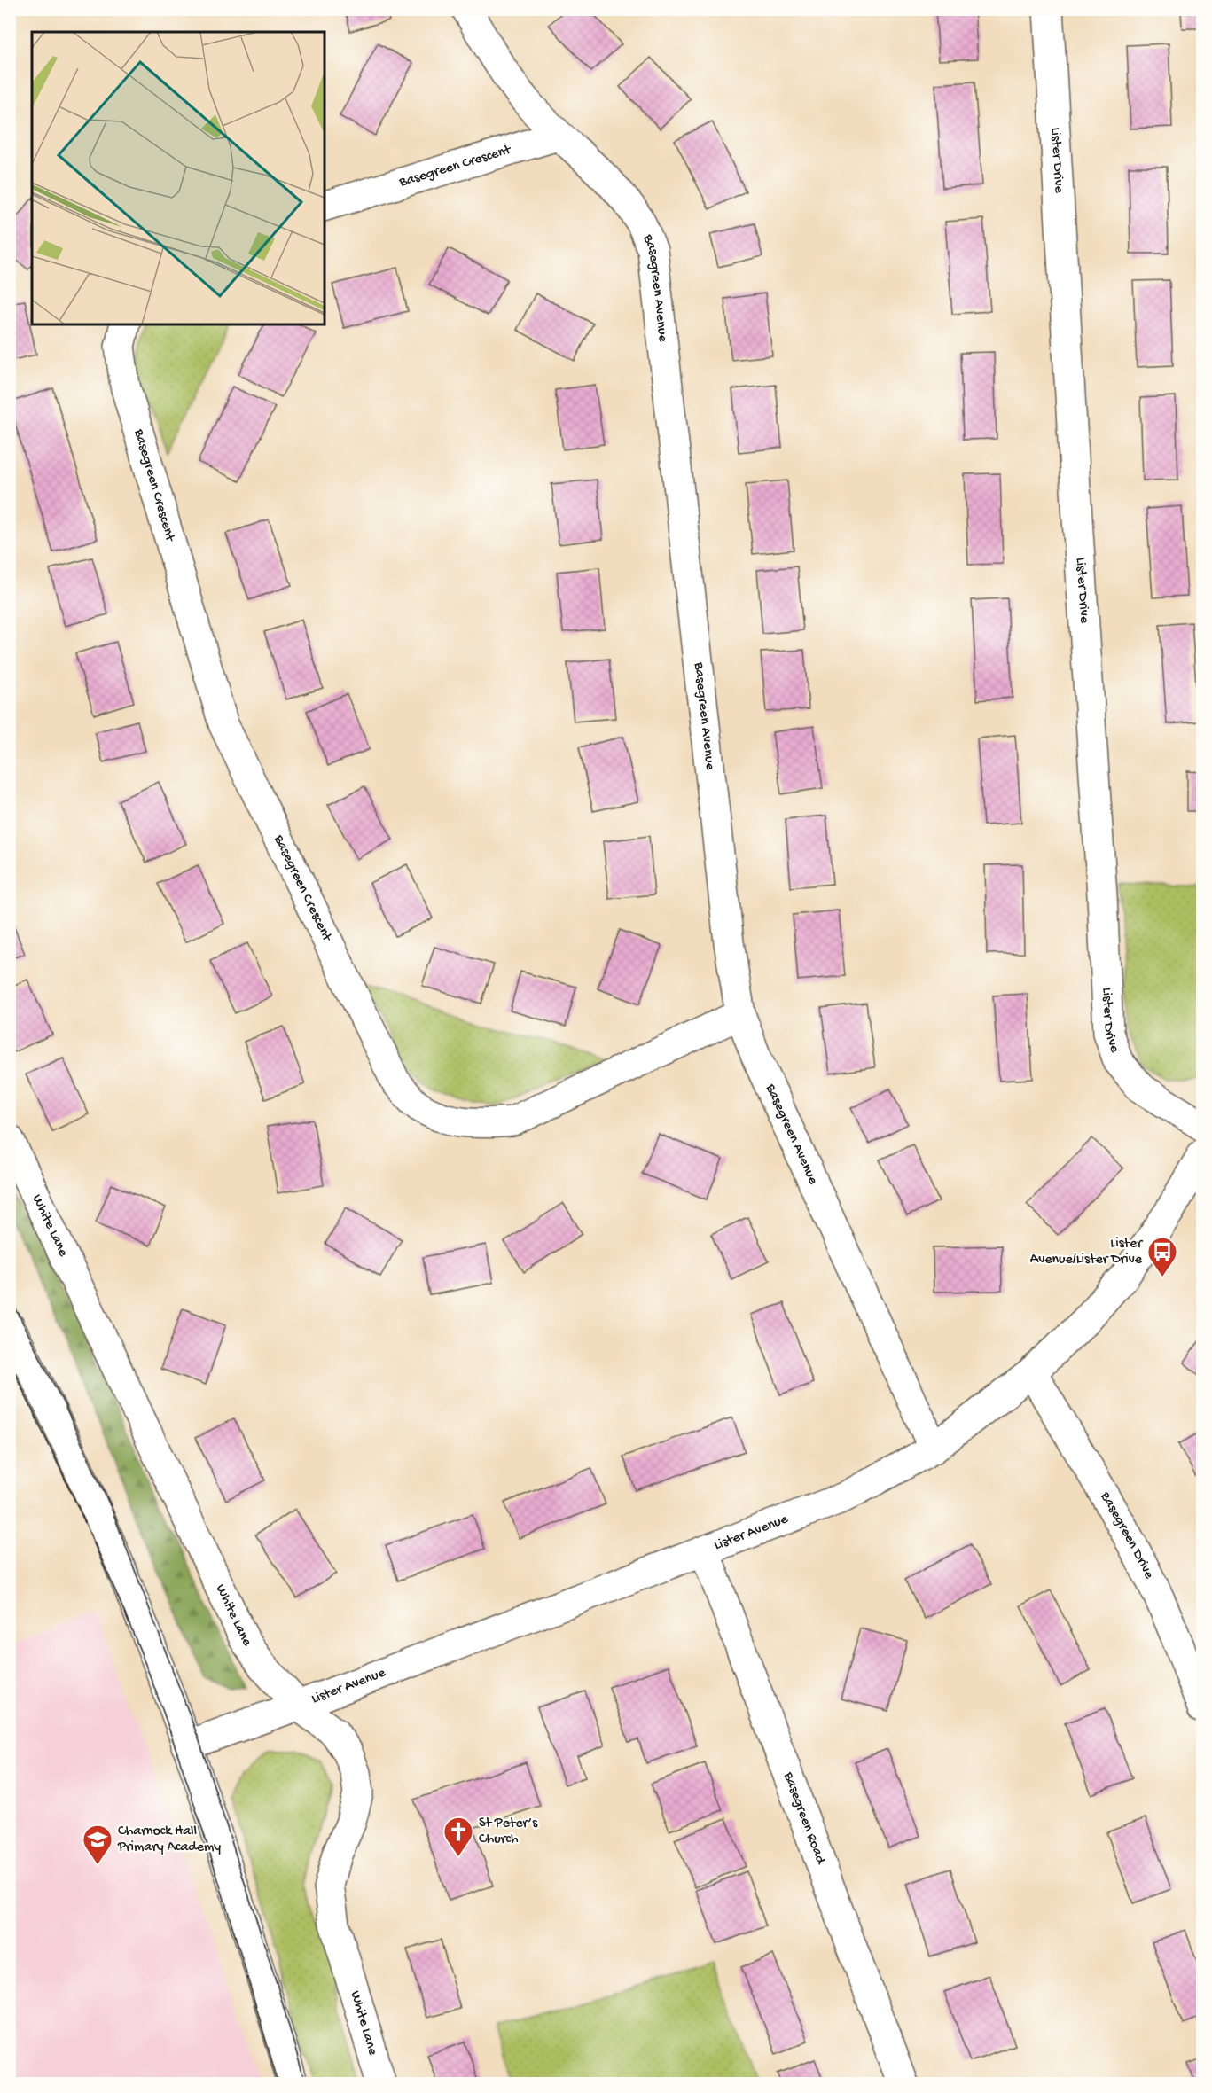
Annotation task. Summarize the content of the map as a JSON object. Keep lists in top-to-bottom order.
{
  "streets": {
    "street": [
      "Lister Drive",
      "Basegreen Crescent",
      "Basegreen Avenue",
      "White Lane",
      "Lister Avenue",
      "Basegreen Drive",
      "Basegreen Road"
    ]
  },
  "crossings": [
    ["Basegreen Crescent", "Basegreen Avenue"],
    ["Basegreen Avenue", "Lister Avenue"],
    ["White Lane", "Lister Avenue"],
    ["Lister Avenue", "Basegreen Drive"],
    ["Lister Avenue", "Basegreen Road"]
  ],
  "places": {
    "bus stop": ["Lister Avenue/Lister Drive"],
    "church": ["St Peter’s Church"],
    "school or university": ["Charnock Hall Primary Academy"]
  }
}
